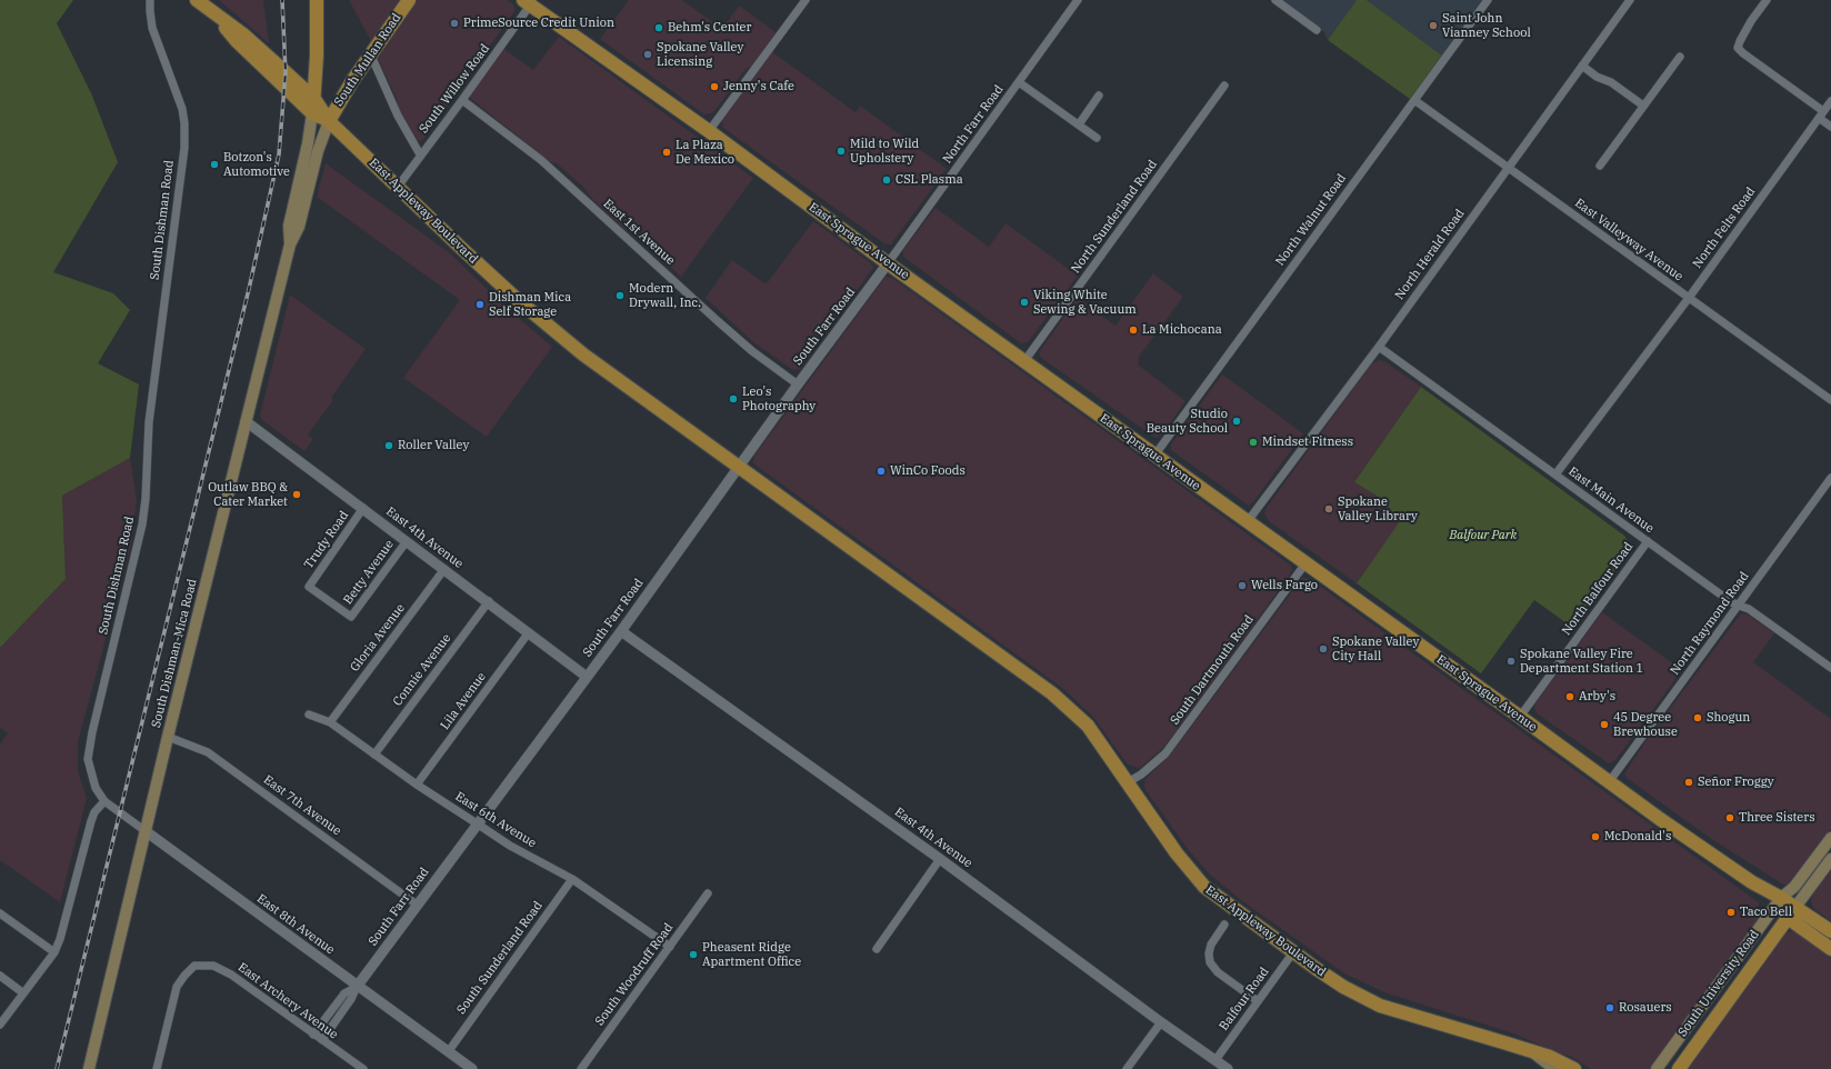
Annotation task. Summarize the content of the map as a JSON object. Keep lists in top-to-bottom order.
{
  "streets": {
    "main road": [
      "South Mullan Road",
      "East Appleway Boulevard",
      "East Sprague Avenue",
      "South Dishman-Mica Road",
      "South University Road"
    ],
    "street": [
      "South Willow Road",
      "North Farr Road",
      "North Sunderland Road",
      "South Dishman Road",
      "North Walnut Road",
      "North Felts Road",
      "East 1st Avenue",
      "East Valleyway Avenue",
      "North Herald Road",
      "South Farr Road",
      "East Main Avenue",
      "East 4th Avenue",
      "Trudy Road",
      "Betty Avenue",
      "North Balfour Road",
      "North Raymond Road",
      "Gloria Avenue",
      "Connie Avenue",
      "South Dartmouth Road",
      "Lila Avenue",
      "East 7th Avenue",
      "East 6th Avenue",
      "East 8th Avenue",
      "South Sunderland Road",
      "South Woodruff Road",
      "Balfour Road",
      "East Archery Avenue"
    ]
  },
  "crossings": [
    ["South Mullan Road", "East Appleway Boulevard"],
    ["South Mullan Road", "South Dishman-Mica Road"],
    ["South Willow Road", "East Appleway Boulevard"],
    ["South Willow Road", "East 1st Avenue"],
    ["South Willow Road", "East Sprague Avenue"],
    ["North Farr Road", "East Sprague Avenue"],
    ["North Farr Road", "South Farr Road"],
    ["East Appleway Boulevard", "South Farr Road"],
    ["East Appleway Boulevard", "South Dishman-Mica Road"],
    ["East Appleway Boulevard", "South Dartmouth Road"],
    ["East Appleway Boulevard", "Balfour Road"],
    ["North Sunderland Road", "East Sprague Avenue"],
    ["South Dishman Road", "East 8th Avenue"],
    ["North Walnut Road", "East Valleyway Avenue"],
    ["North Walnut Road", "East Sprague Avenue"],
    ["North Felts Road", "East Valleyway Avenue"],
    ["North Felts Road", "East Main Avenue"],
    ["East 1st Avenue", "South Farr Road"],
    ["East Valleyway Avenue", "North Herald Road"],
    ["East Sprague Avenue", "North Herald Road"],
    ["East Sprague Avenue", "South Farr Road"],
    ["East Sprague Avenue", "North Balfour Road"],
    ["East Sprague Avenue", "North Raymond Road"],
    ["East Sprague Avenue", "South Dartmouth Road"],
    ["East Sprague Avenue", "South University Road"],
    ["North Herald Road", "East Main Avenue"],
    ["South Farr Road", "East 4th Avenue"],
    ["South Farr Road", "East 7th Avenue"],
    ["South Farr Road", "East 6th Avenue"],
    ["South Farr Road", "East 8th Avenue"],
    ["South Farr Road", "East Archery Avenue"],
    ["East Main Avenue", "North Balfour Road"],
    ["East Main Avenue", "North Raymond Road"],
    ["East 4th Avenue", "Trudy Road"],
    ["East 4th Avenue", "Betty Avenue"],
    ["East 4th Avenue", "Gloria Avenue"],
    ["East 4th Avenue", "South Dishman-Mica Road"],
    ["East 4th Avenue", "Connie Avenue"],
    ["East 4th Avenue", "Lila Avenue"],
    ["East 4th Avenue", "Balfour Road"],
    ["Trudy Road", "Betty Avenue"],
    ["Gloria Avenue", "East 6th Avenue"],
    ["South Dishman-Mica Road", "East 7th Avenue"],
    ["South Dishman-Mica Road", "East 8th Avenue"],
    ["Connie Avenue", "East 6th Avenue"],
    ["Lila Avenue", "East 6th Avenue"],
    ["East 6th Avenue", "South Sunderland Road"],
    ["East 6th Avenue", "South Woodruff Road"],
    ["East 8th Avenue", "South Sunderland Road"]
  ],
  "parks": ["Balfour Park"],
  "places": [
    "PrimeSource Credit Union",
    "Saint John Vianney School",
    "Behm's Center",
    "Spokane Valley Licensing",
    "Jenny's Cafe",
    "Mild to Wild Upholstery",
    "La Plaza De Mexico",
    "Botzon's Automotive",
    "CSL Plasma",
    "Modern Drywall, Inc.",
    "Viking White Sewing & Vacuum",
    "Dishman Mica Self Storage",
    "La Michocana",
    "Leo's Photography",
    "Studio Beauty School",
    "Mindset Fitness",
    "Roller Valley",
    "WinCo Foods",
    "Outlaw BBQ & Cater Market",
    "Spokane Valley Library",
    "Wells Fargo",
    "Spokane Valley City Hall",
    "Spokane Valley Fire Department Station 1",
    "Arby's",
    "Shogun",
    "45 Degree Brewhouse",
    "Señor Froggy",
    "Three Sisters",
    "McDonald's",
    "Taco Bell",
    "Pheasent Ridge Apartment Office",
    "Rosauers"
  ]
}
